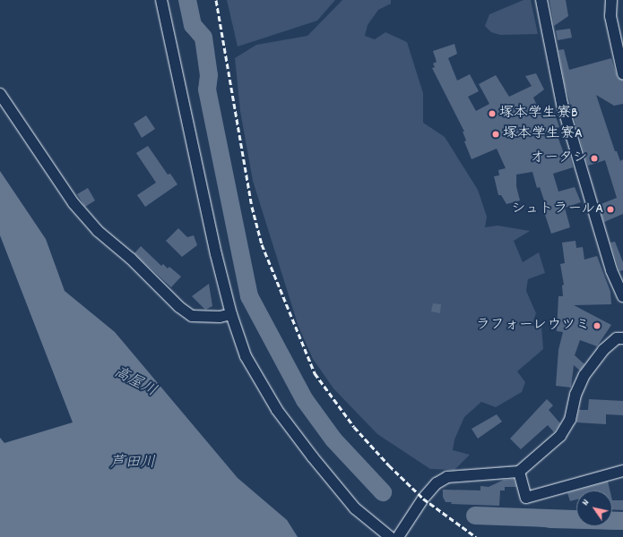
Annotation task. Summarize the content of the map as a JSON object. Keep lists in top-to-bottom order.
{
  "water": ["高屋川", "芦田川"],
  "places": [
    "塚本学生寮B",
    "塚本学生寮A",
    "オータシ",
    "シュトラールA",
    "ラフォーレウツミ"
  ],
  "north": "top left"
}
